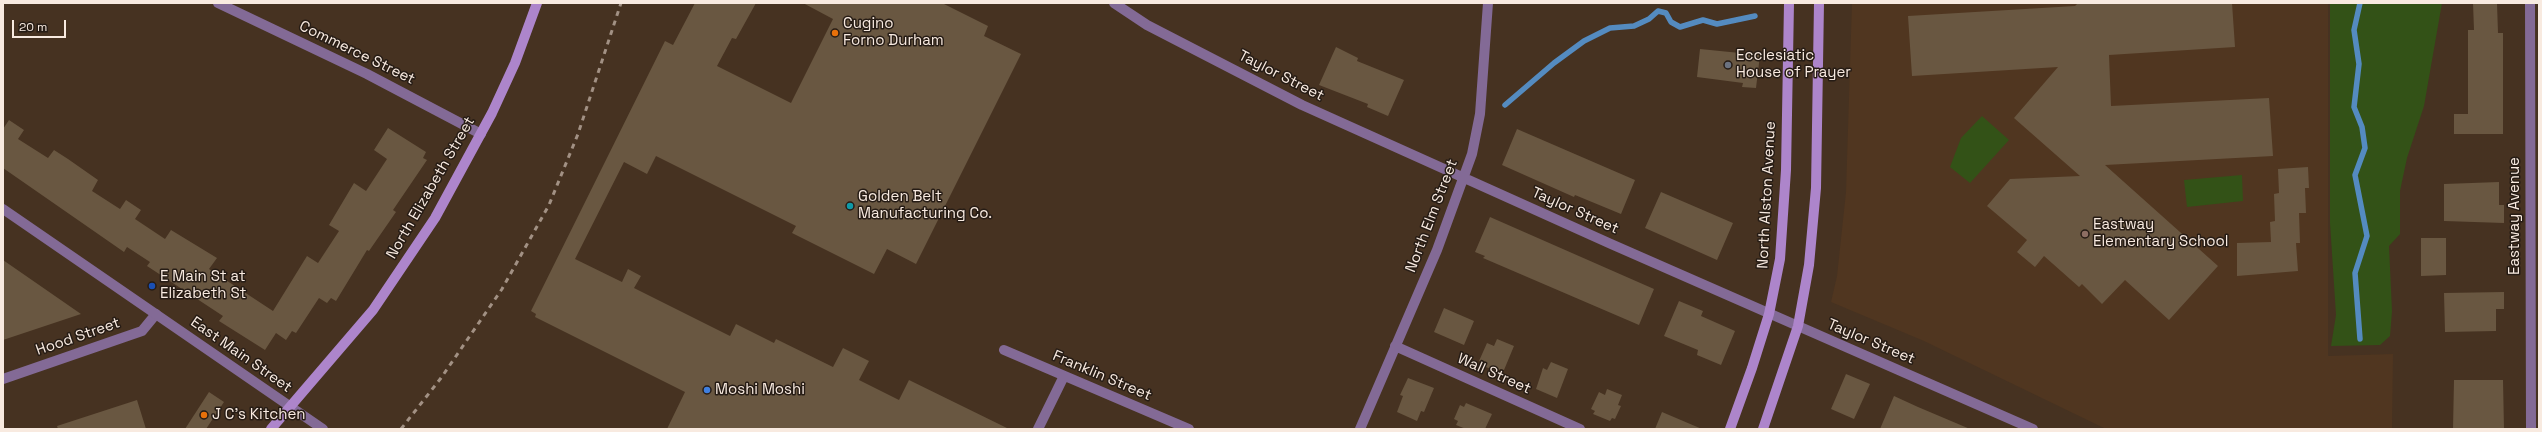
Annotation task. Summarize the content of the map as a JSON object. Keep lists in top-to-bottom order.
{
  "streets": {
    "main road": ["North Elizabeth Street", "North Alston Avenue"],
    "street": [
      "Commerce Street",
      "Taylor Street",
      "North Elm Street",
      "Eastway Avenue",
      "Hood Street",
      "East Main Street",
      "Wall Street",
      "Franklin Street"
    ]
  },
  "crossings": [
    ["Commerce Street", "North Elizabeth Street"],
    ["Taylor Street", "North Alston Avenue"],
    ["Taylor Street", "North Elm Street"],
    ["North Elizabeth Street", "East Main Street"],
    ["North Elm Street", "Wall Street"],
    ["Hood Street", "East Main Street"]
  ],
  "places": [
    "Cugino Forno Durham",
    "Ecclesiatic House of Prayer",
    "Golden Belt Manufacturing Co.",
    "Eastway Elementary School",
    "E Main St at Elizabeth St",
    "Moshi Moshi",
    "J C's Kitchen"
  ],
  "scale_bar": "20 m"
}
